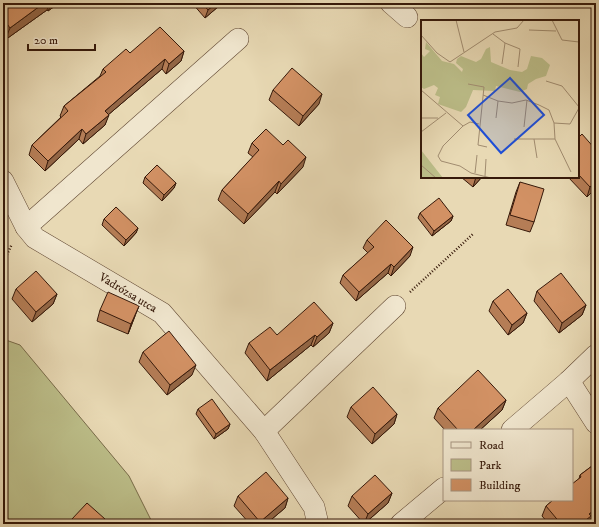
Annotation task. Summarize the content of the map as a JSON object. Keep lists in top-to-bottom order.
{
  "streets": {
    "street": ["Vadrózsa utca"]
  },
  "legend": ["Road", "Park", "Building"],
  "scale_bar": "20 m"
}
